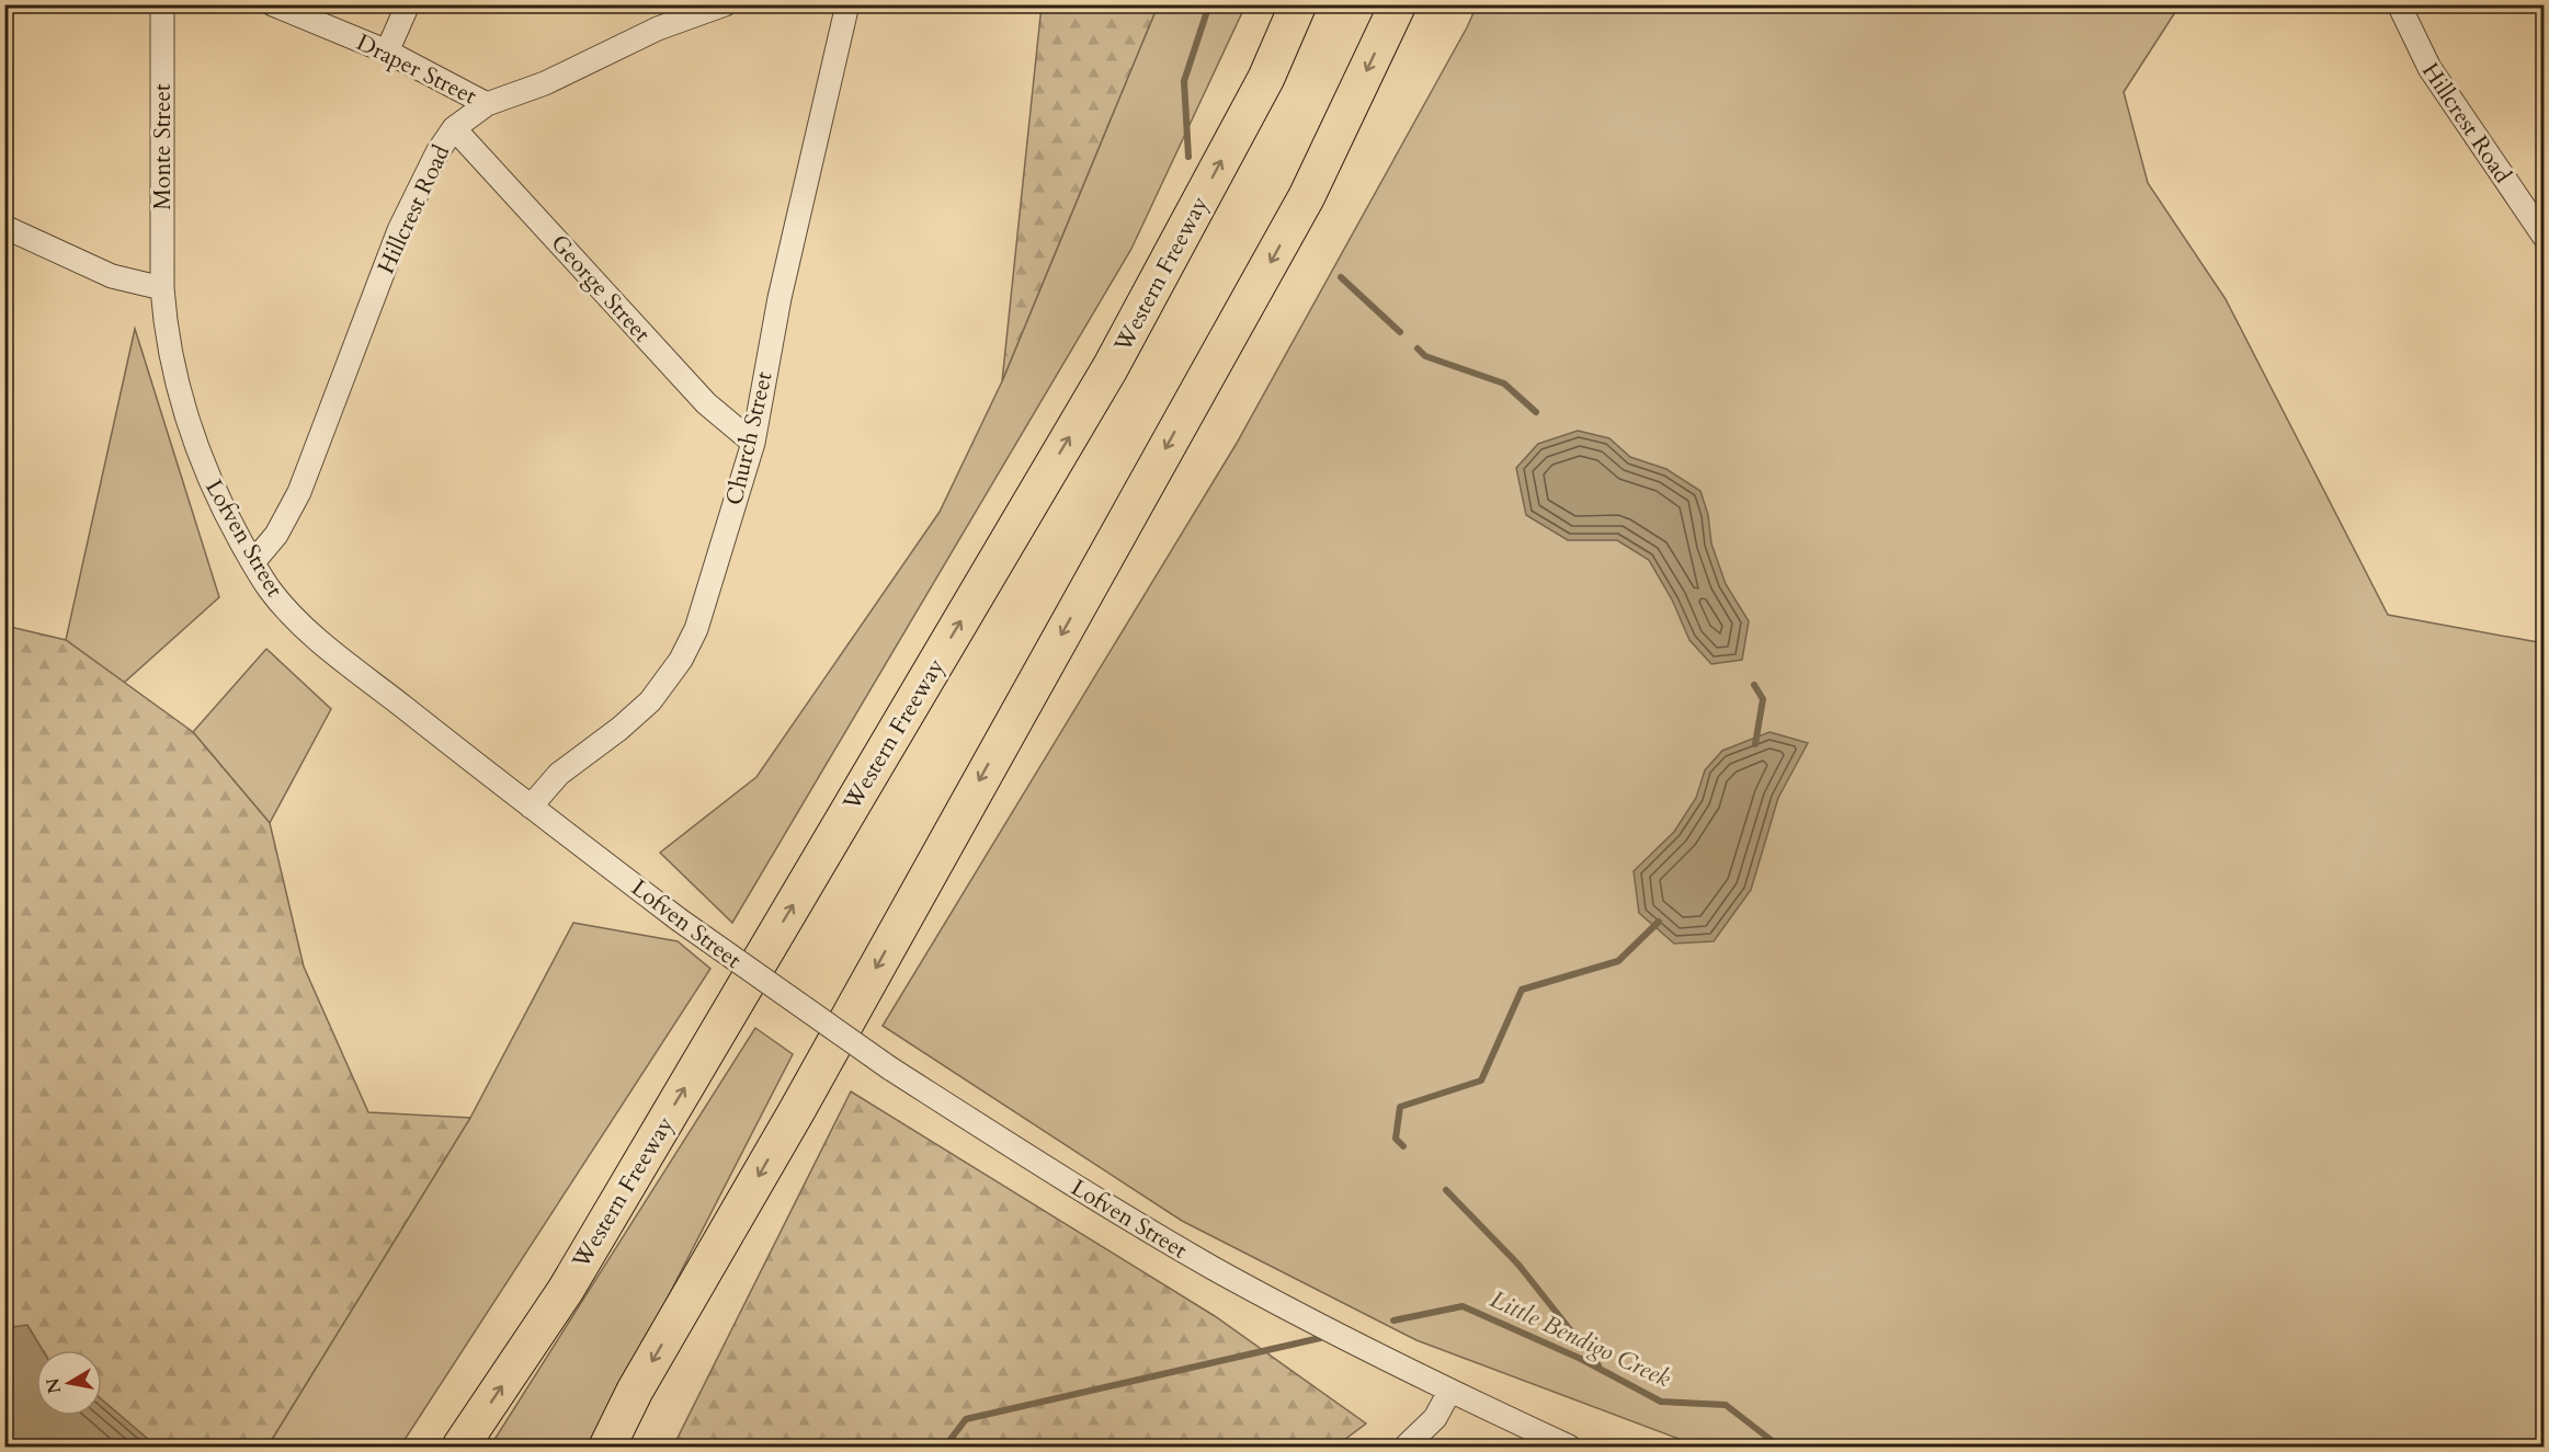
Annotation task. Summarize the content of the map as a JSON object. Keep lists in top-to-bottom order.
{
  "streets": {
    "highway": ["Western Freeway"],
    "street": [
      "Draper Street",
      "Hillcrest Road",
      "Monte Street",
      "George Street",
      "Church Street",
      "Lofven Street"
    ]
  },
  "crossings": [
    ["Draper Street", "Hillcrest Road"],
    ["Hillcrest Road", "George Street"],
    ["Hillcrest Road", "Lofven Street"],
    ["Monte Street", "Lofven Street"],
    ["George Street", "Church Street"],
    ["Church Street", "Lofven Street"]
  ],
  "water": ["Little Bendigo Creek"],
  "north": "left"
}
